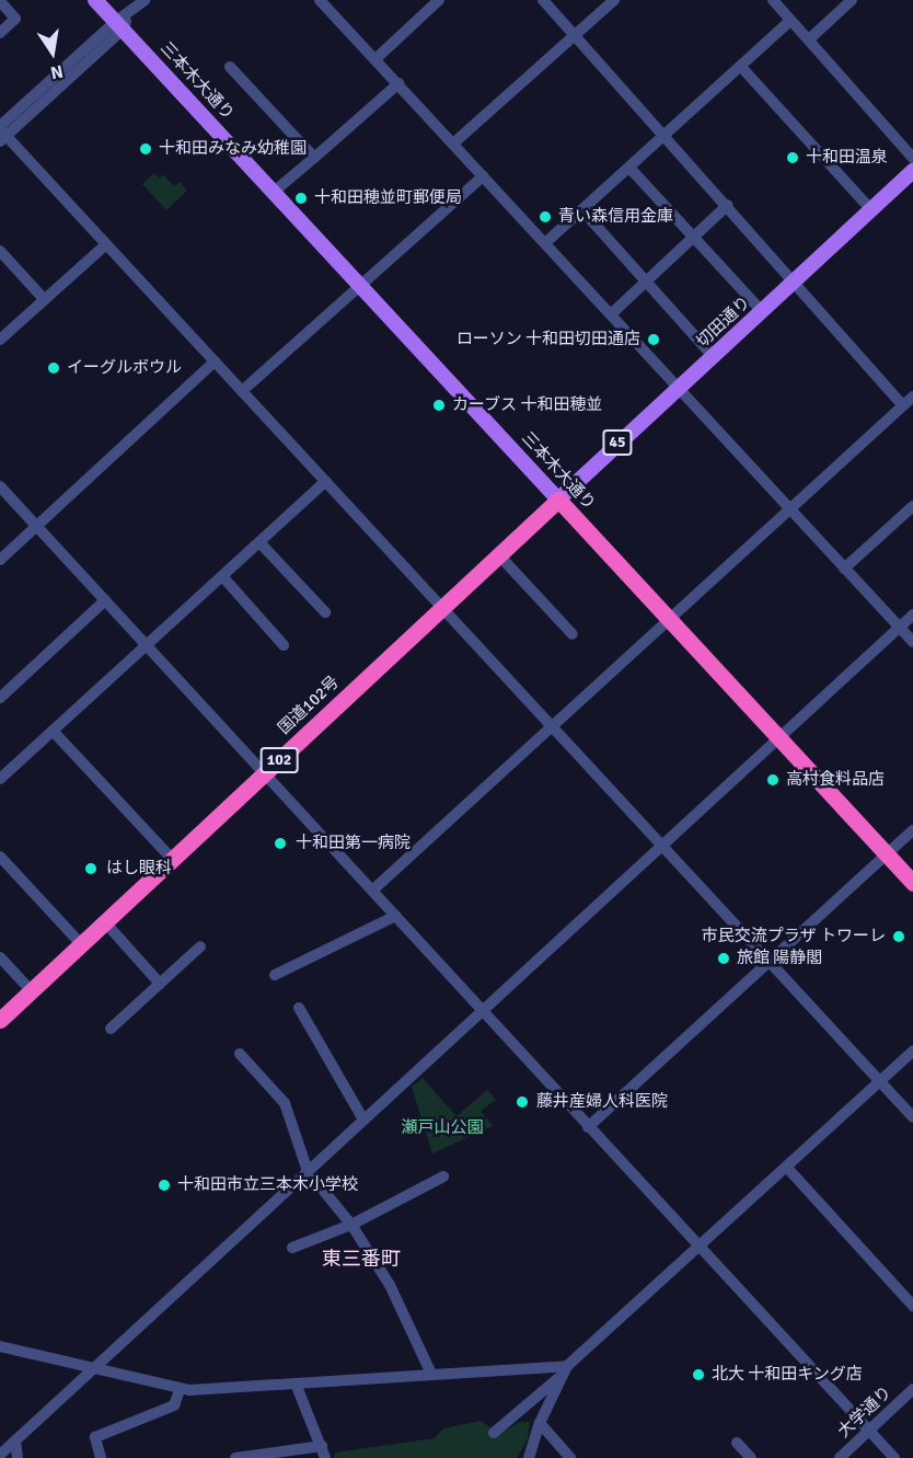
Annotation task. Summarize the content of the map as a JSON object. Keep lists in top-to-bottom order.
{
  "streets": {
    "highway": ["三本木大通り", "国道102号", "102"],
    "main road": ["切田通り", "45"],
    "street": ["大学通り"]
  },
  "crossings": [
    ["三本木大通り", "切田通り"],
    ["三本木大通り", "国道102号"],
    ["切田通り", "国道102号"]
  ],
  "districts": ["東三番町"],
  "parks": ["瀬戸山公園"],
  "places": [
    "十和田みなみ幼稚園",
    "十和田温泉",
    "十和田穂並町郵便局",
    "青い森信用金庫",
    "ローソン 十和田切田通店",
    "イーグルボウル",
    "カーブス 十和田穂並",
    "高村食料品店",
    "十和田第一病院",
    "はし眼科",
    "市民交流プラザ トワーレ",
    "旅館 陽静閣",
    "藤井産婦人科医院",
    "十和田市立三本木小学校",
    "北大 十和田キング店"
  ],
  "north": "bottom"
}
